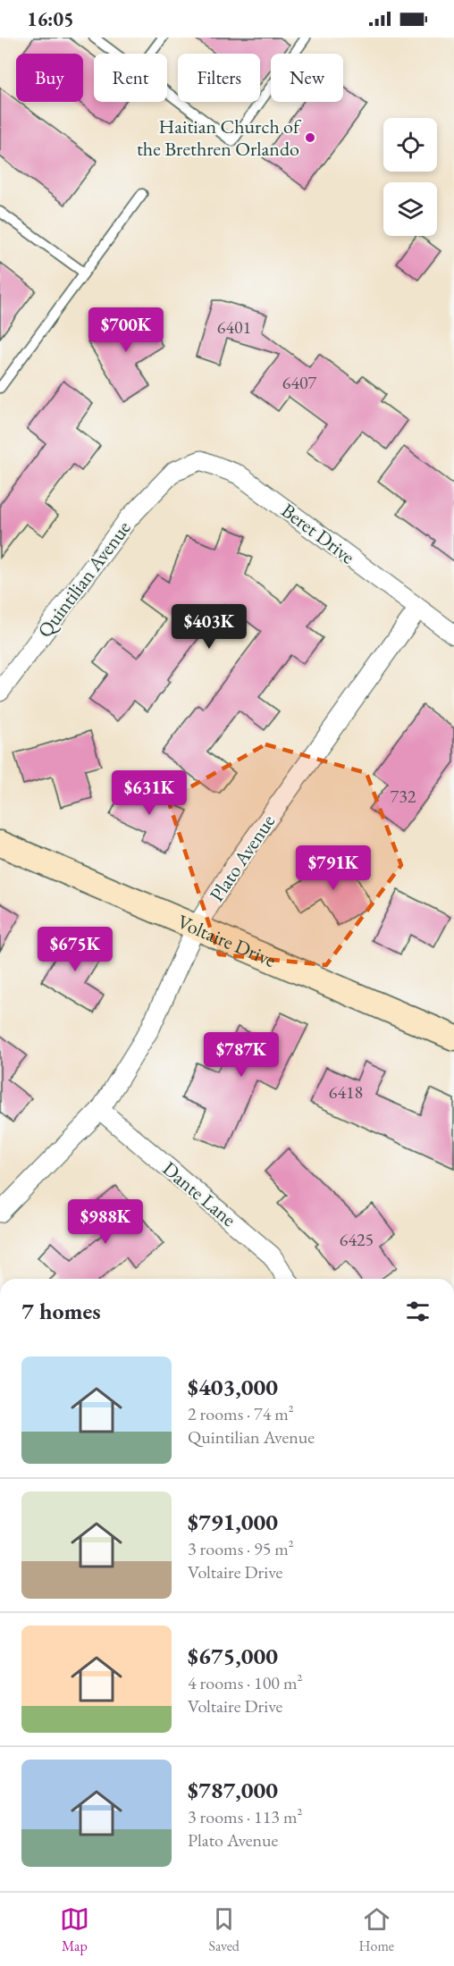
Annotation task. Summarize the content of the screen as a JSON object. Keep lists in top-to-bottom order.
{
  "streets": {
    "street": [
      "Beret Drive",
      "Quintilian Avenue",
      "Plato Avenue",
      "Voltaire Drive",
      "Dante Lane"
    ]
  },
  "crossings": [
    ["Beret Drive", "Quintilian Avenue"],
    ["Beret Drive", "Plato Avenue"],
    ["Plato Avenue", "Voltaire Drive"],
    ["Plato Avenue", "Dante Lane"]
  ],
  "places": ["Haitian Church of the Brethren Orlando"],
  "house_numbers": [
    "6401",
    "6407",
    "732",
    "6418",
    "6425"
  ],
  "page": {
    "status": "16:05",
    "chip": [
      "Buy",
      "Rent",
      "Filters",
      "New"
    ],
    "price": [
      "$700K",
      "$403K",
      "$631K",
      "$791K",
      "$675K",
      "$787K",
      "$988K"
    ],
    "heading": "7 homes",
    "list": [
      {
        "name": "$403,000",
        "note": "2 rooms · 74 m² · Quintilian Avenue"
      },
      {
        "name": "$791,000",
        "note": "3 rooms · 95 m² · Voltaire Drive"
      },
      {
        "name": "$675,000",
        "note": "4 rooms · 100 m² · Voltaire Drive"
      },
      {
        "name": "$787,000",
        "note": "3 rooms · 113 m² · Plato Avenue"
      }
    ],
    "tabs": ["Map", "Saved", "Home"]
  }
}
